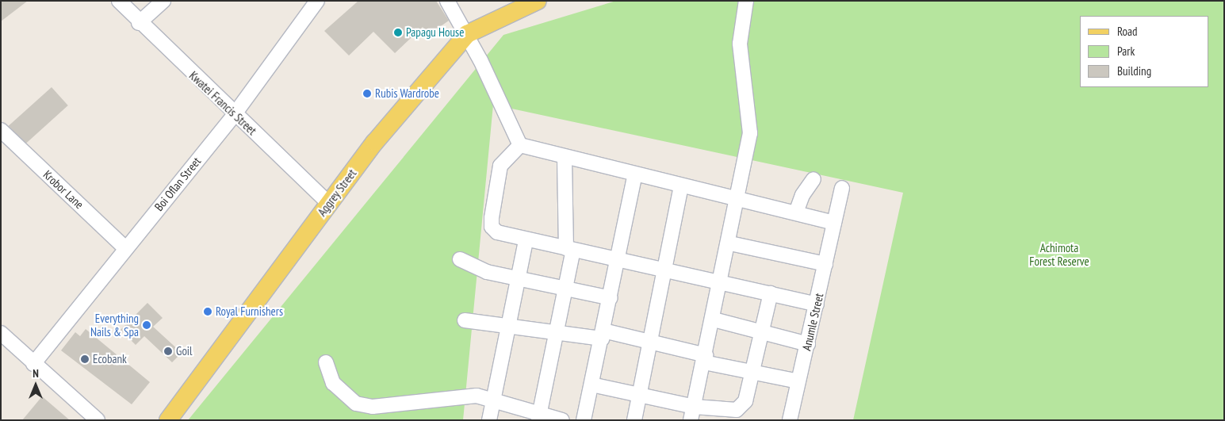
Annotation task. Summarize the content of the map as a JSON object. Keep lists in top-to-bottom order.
{
  "streets": {
    "main road": ["Aggrey Street"],
    "street": [
      "Kwatei Francis Street",
      "Boi Oflan Street",
      "Krobor Lane",
      "Anumle Street"
    ]
  },
  "crossings": [
    ["Kwatei Francis Street", "Boi Oflan Street"],
    ["Kwatei Francis Street", "Aggrey Street"],
    ["Boi Oflan Street", "Krobor Lane"]
  ],
  "parks": ["Achimota Forest Reserve"],
  "places": [
    "Papagu House",
    "Rubis Wardrobe",
    "Royal Furnishers",
    "Everything Nails & Spa",
    "Goil",
    "Ecobank"
  ],
  "legend": ["Road", "Park", "Building"],
  "north": "top"
}
